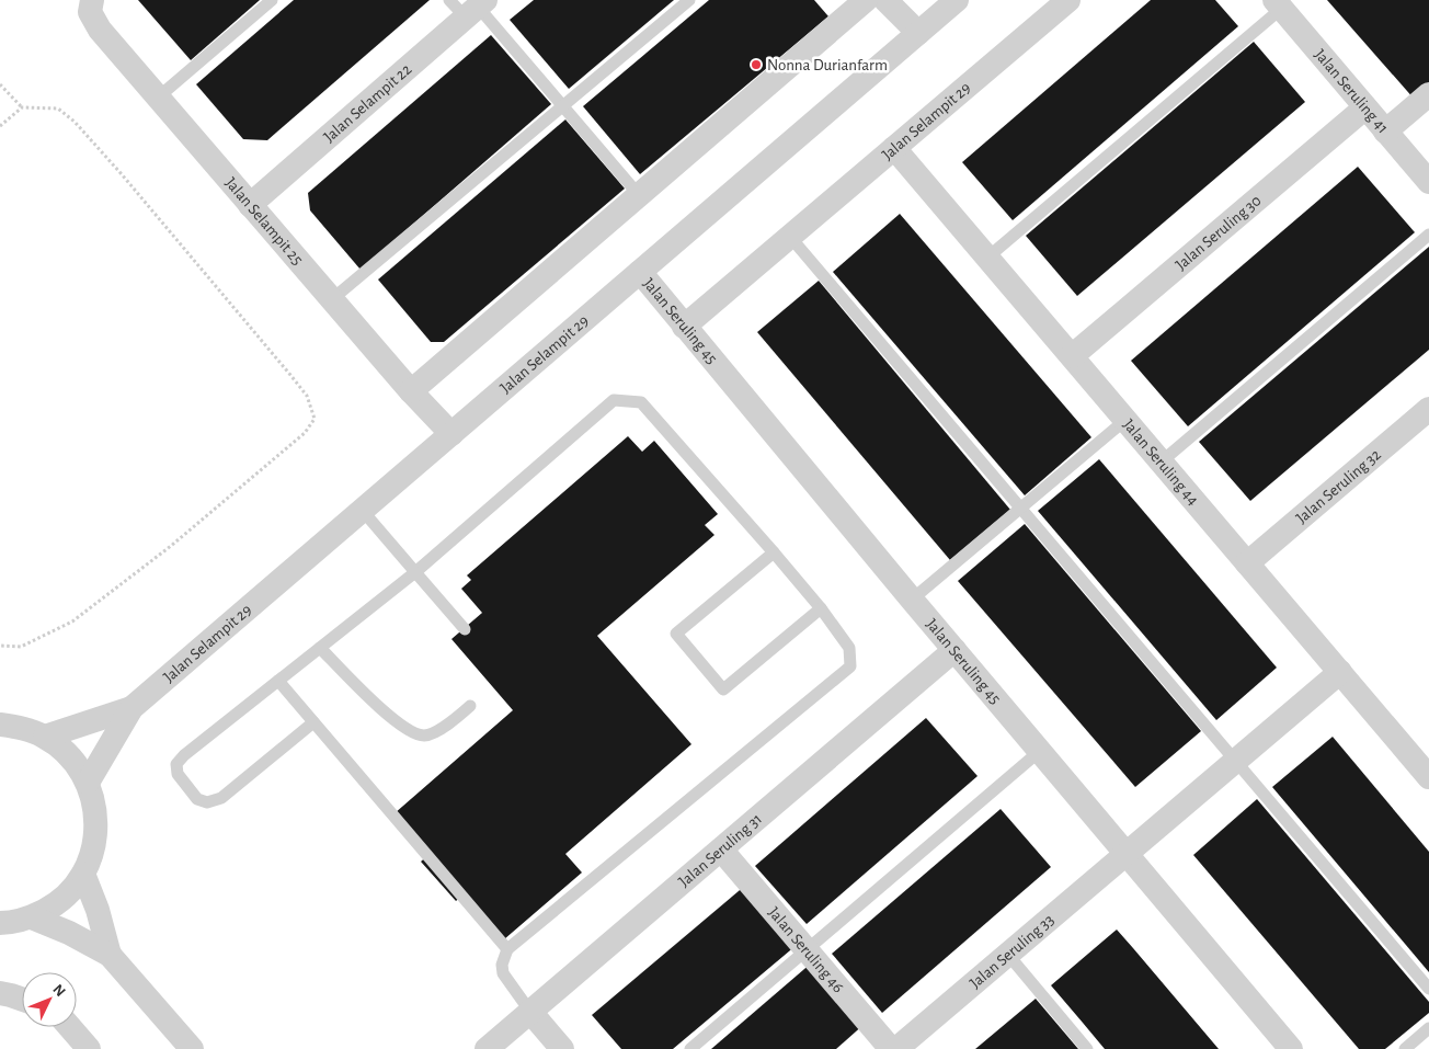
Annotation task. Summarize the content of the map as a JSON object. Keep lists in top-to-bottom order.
{
  "streets": {
    "street": [
      "Jalan Seruling 41",
      "Jalan Selampit 22",
      "Jalan Selampit 29",
      "Jalan Selampit 25",
      "Jalan Seruling 30",
      "Jalan Seruling 45",
      "Jalan Seruling 44",
      "Jalan Seruling 32",
      "Jalan Seruling 31",
      "Jalan Seruling 46",
      "Jalan Seruling 33"
    ]
  },
  "crossings": [
    ["Jalan Seruling 41", "Jalan Seruling 30"],
    ["Jalan Selampit 22", "Jalan Selampit 25"],
    ["Jalan Selampit 29", "Jalan Selampit 25"],
    ["Jalan Selampit 29", "Jalan Seruling 45"],
    ["Jalan Selampit 29", "Jalan Seruling 44"],
    ["Jalan Seruling 30", "Jalan Seruling 44"],
    ["Jalan Seruling 45", "Jalan Seruling 31"],
    ["Jalan Seruling 45", "Jalan Seruling 33"],
    ["Jalan Seruling 44", "Jalan Seruling 32"],
    ["Jalan Seruling 44", "Jalan Seruling 33"],
    ["Jalan Seruling 31", "Jalan Seruling 46"],
    ["Jalan Seruling 46", "Jalan Seruling 33"]
  ],
  "places": ["Nonna Durianfarm"],
  "north": "top right"
}
